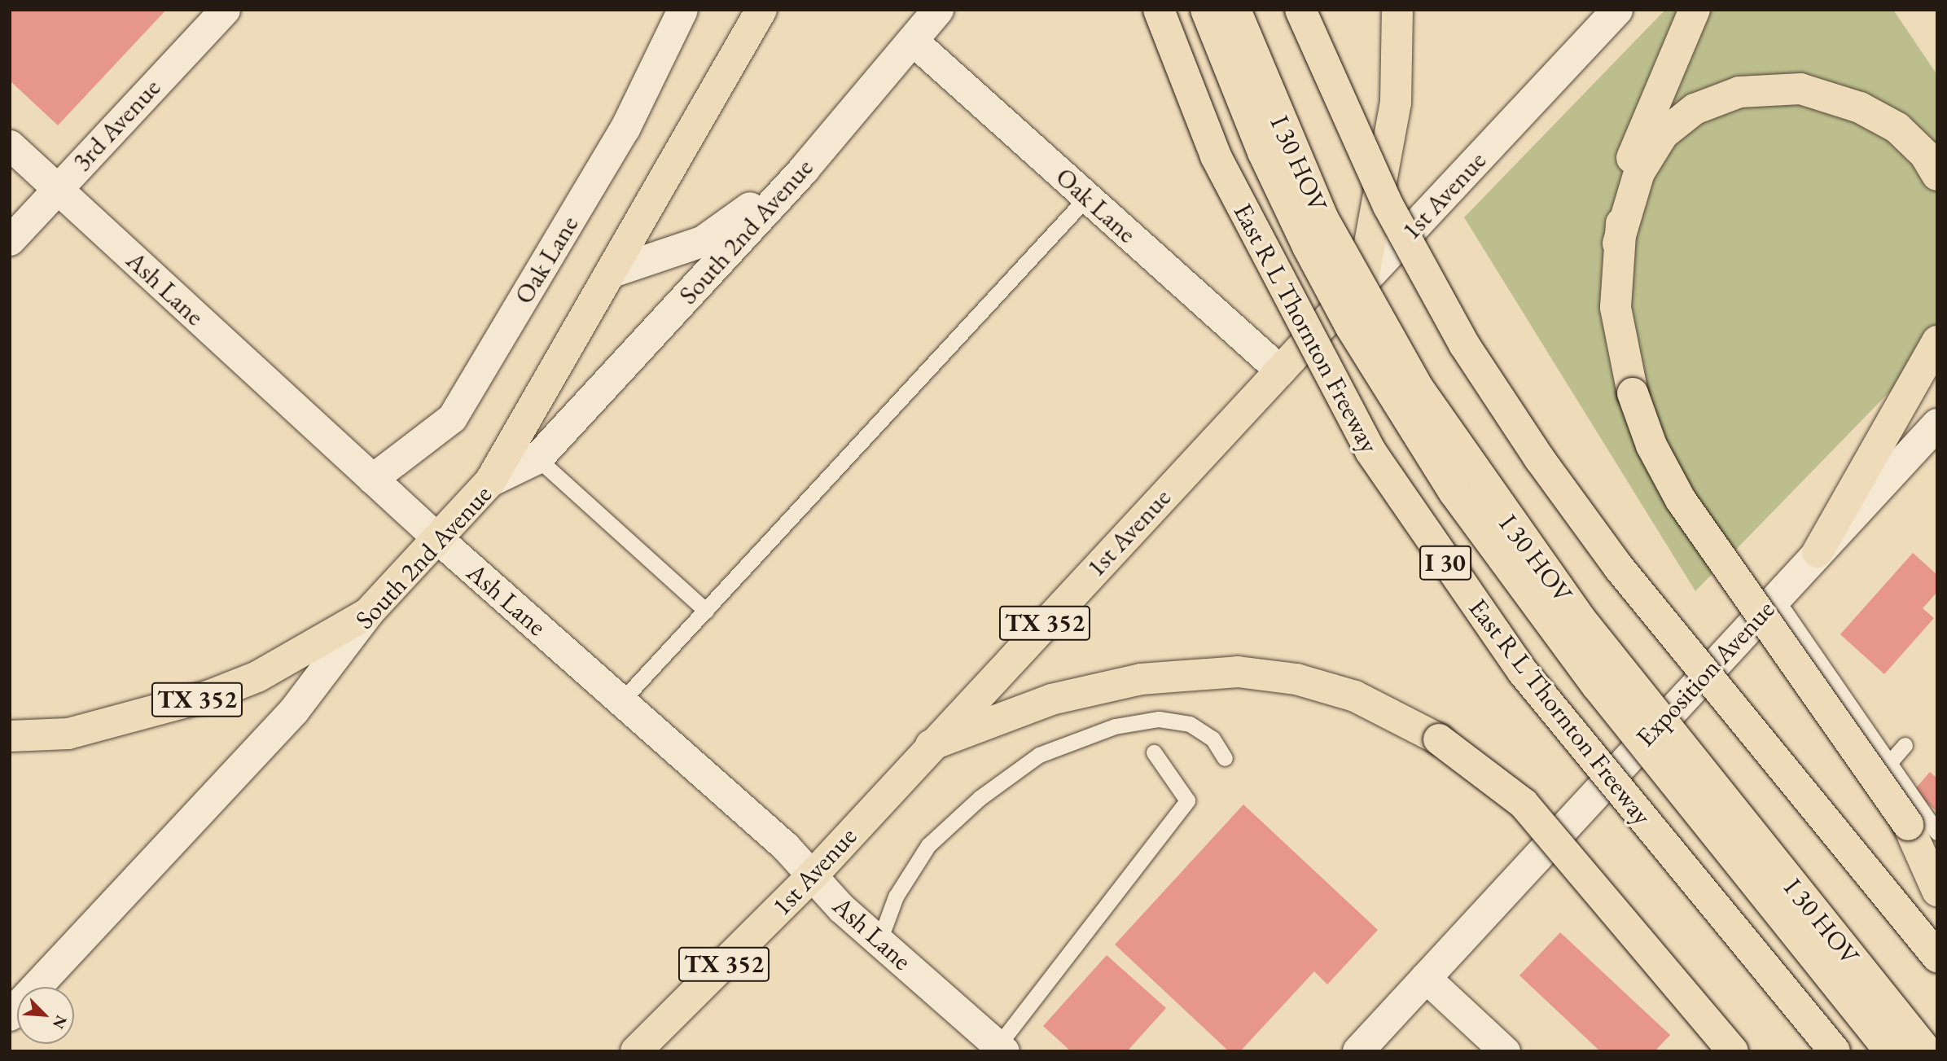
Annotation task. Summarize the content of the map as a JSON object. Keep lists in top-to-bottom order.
{
  "streets": {
    "main road": [
      "I 30 HOV",
      "1st Avenue",
      "South 2nd Avenue",
      "East R L Thornton Freeway",
      "I 30",
      "TX 352",
      "Exposition Avenue"
    ],
    "street": ["3rd Avenue", "Oak Lane", "Ash Lane"]
  },
  "crossings": [
    ["3rd Avenue", "Ash Lane"],
    ["1st Avenue", "Oak Lane"],
    ["1st Avenue", "Ash Lane"],
    ["Oak Lane", "South 2nd Avenue"],
    ["Oak Lane", "Ash Lane"],
    ["South 2nd Avenue", "Ash Lane"],
    ["South 2nd Avenue", "TX 352"]
  ],
  "north": "bottom right"
}
